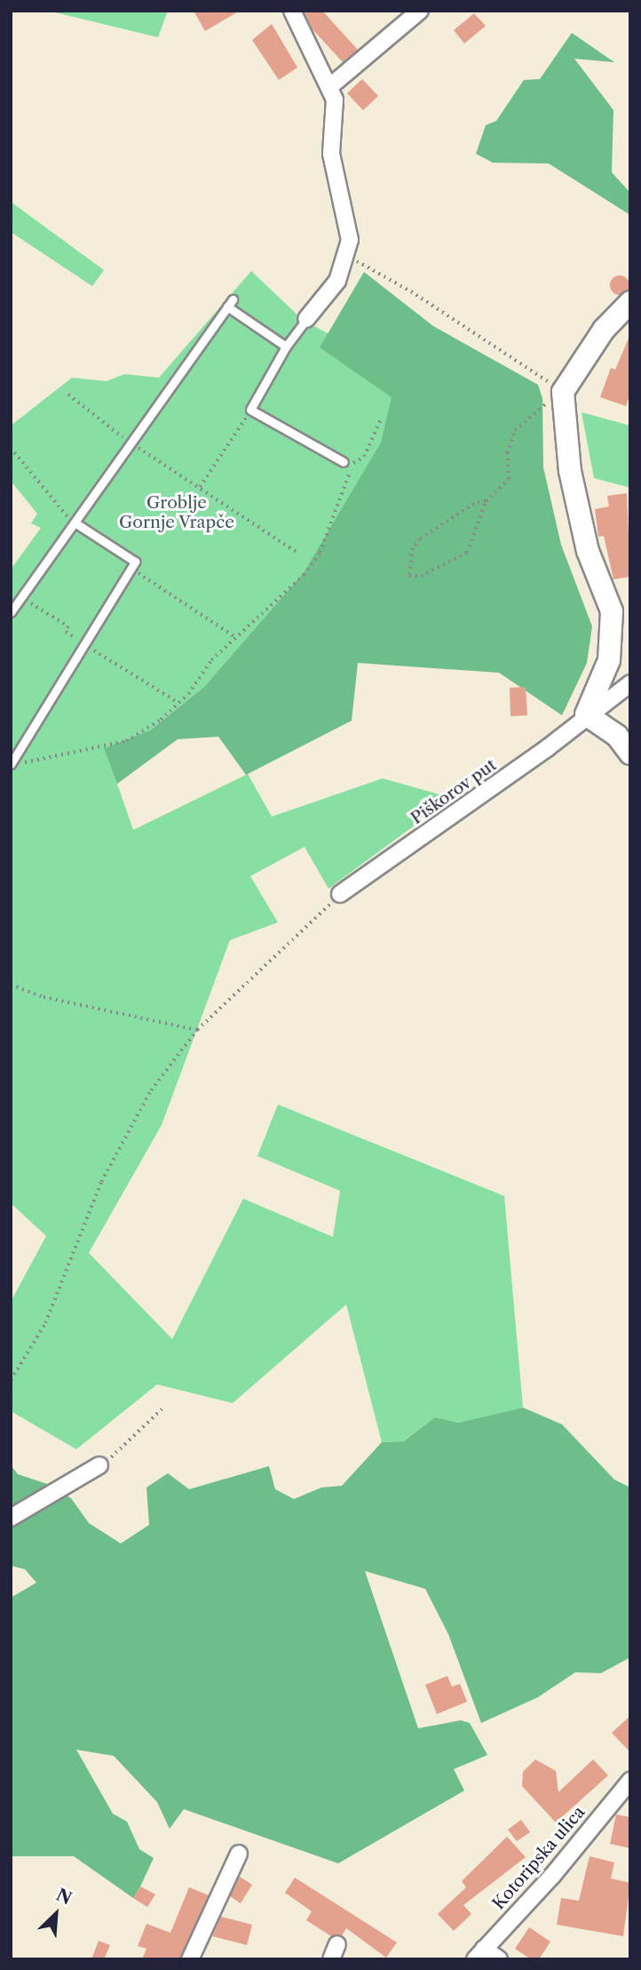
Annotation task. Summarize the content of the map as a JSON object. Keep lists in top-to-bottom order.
{
  "streets": {
    "street": ["Piškorov put", "Kotoripska ulica"]
  },
  "parks": ["Groblje Gornje Vrapče"],
  "north": "top right"
}
